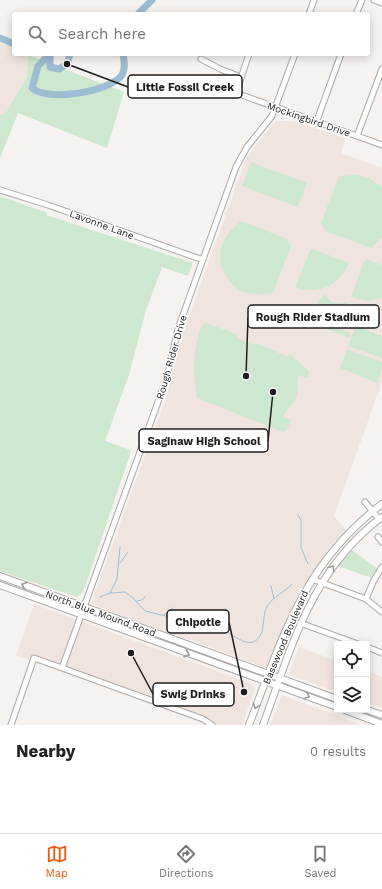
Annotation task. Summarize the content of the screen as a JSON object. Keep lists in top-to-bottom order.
{
  "streets": {
    "main road": ["North Blue Mound Road", "Basswood Boulevard"],
    "street": ["Mockingbird Drive", "Lavonne Lane", "Rough Rider Drive"]
  },
  "crossings": [
    ["Mockingbird Drive", "Rough Rider Drive"],
    ["Lavonne Lane", "Rough Rider Drive"],
    ["Rough Rider Drive", "North Blue Mound Road"],
    ["North Blue Mound Road", "Basswood Boulevard"]
  ],
  "places": [
    "Little Fossil Creek",
    "Rough Rider Stadium",
    "Saginaw High School",
    "Swig Drinks",
    "Chipotle"
  ],
  "page": {
    "search": "Search here",
    "heading": ["Nearby", "0 results"],
    "nav": ["Map", "Directions", "Saved"]
  }
}
